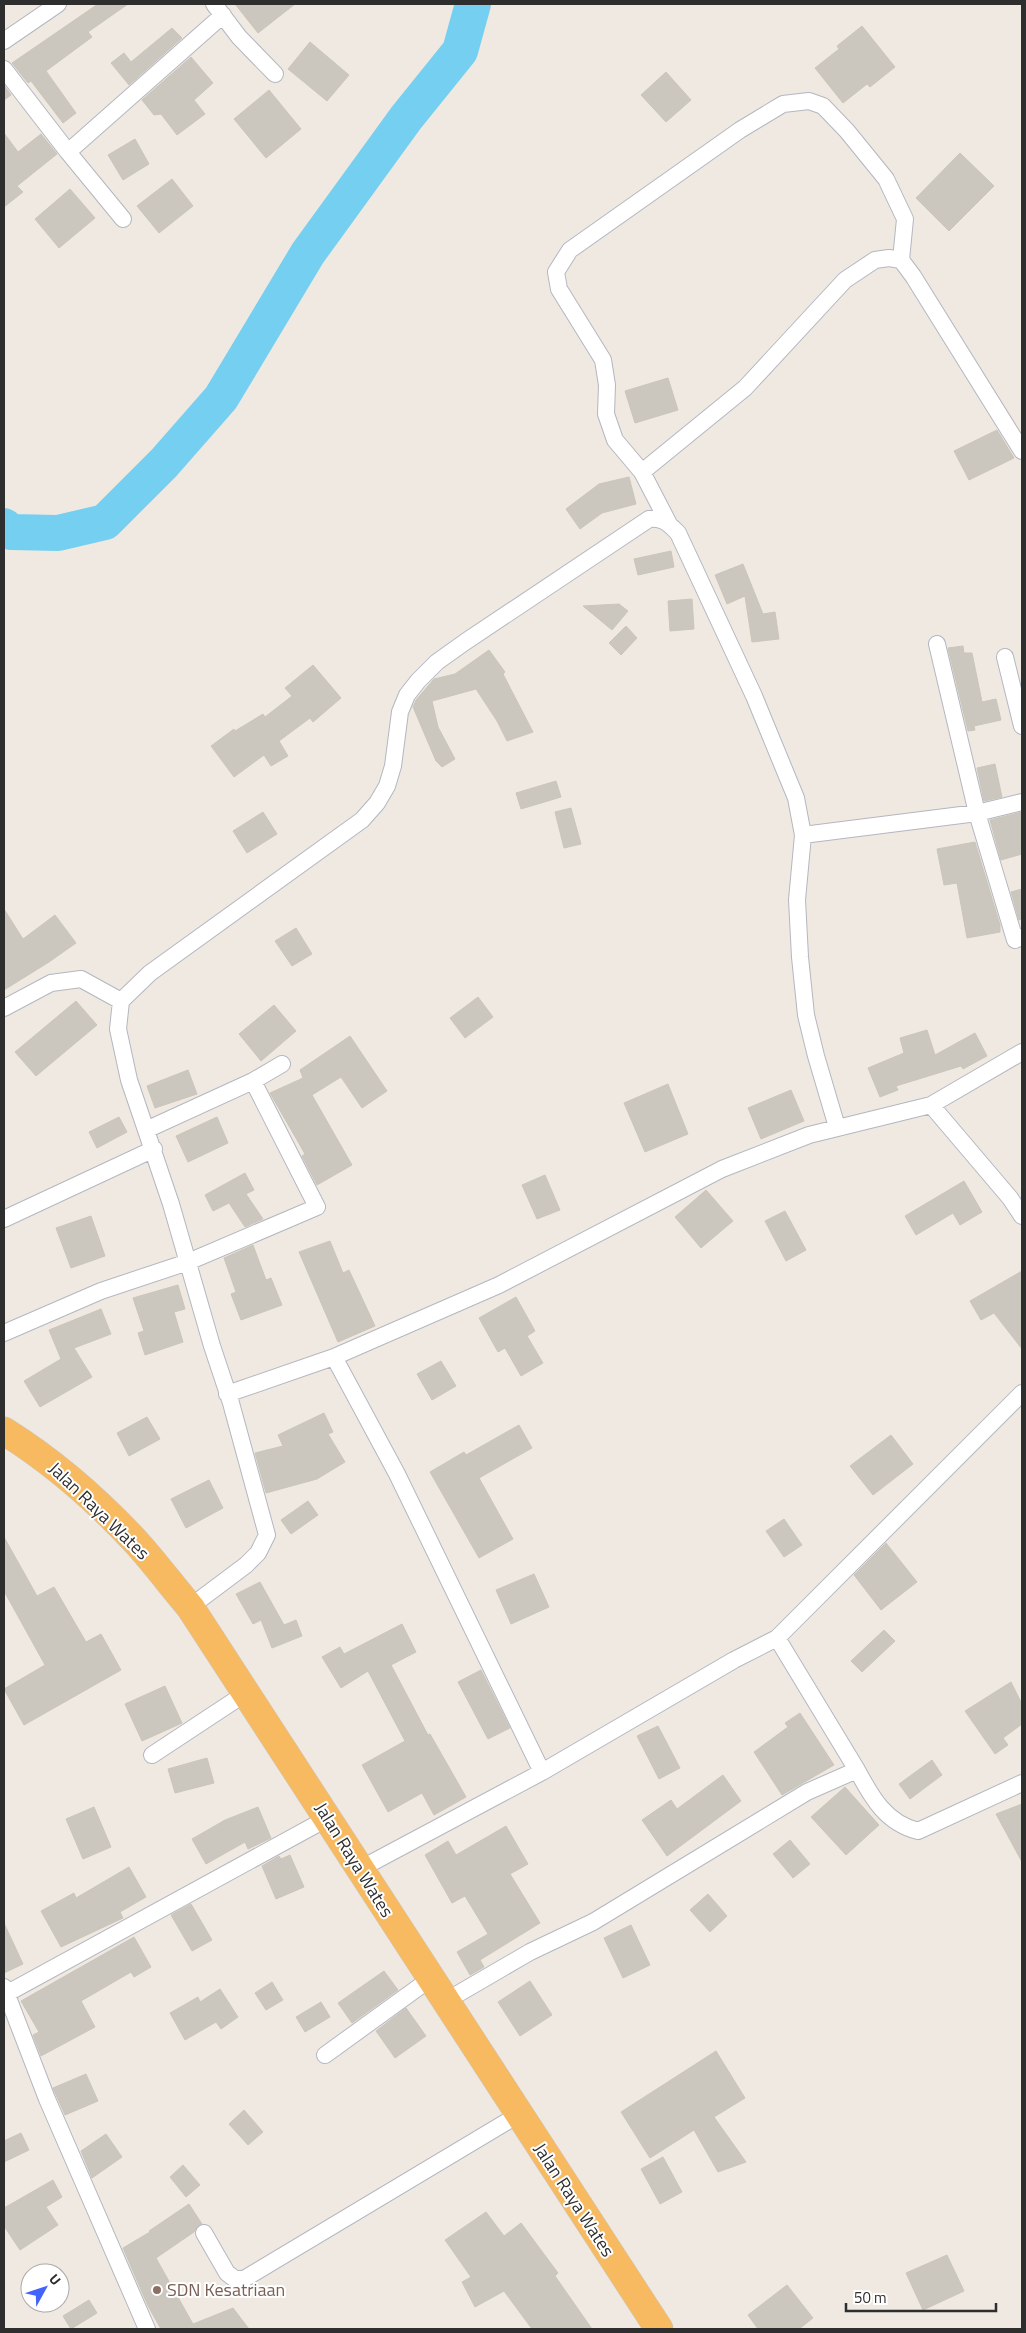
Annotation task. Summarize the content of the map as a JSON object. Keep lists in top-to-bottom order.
{
  "streets": {
    "highway": ["Jalan Raya Wates"]
  },
  "places": ["SDN Kesatriaan"],
  "scale_bar": "50 m",
  "north": "top right"
}
